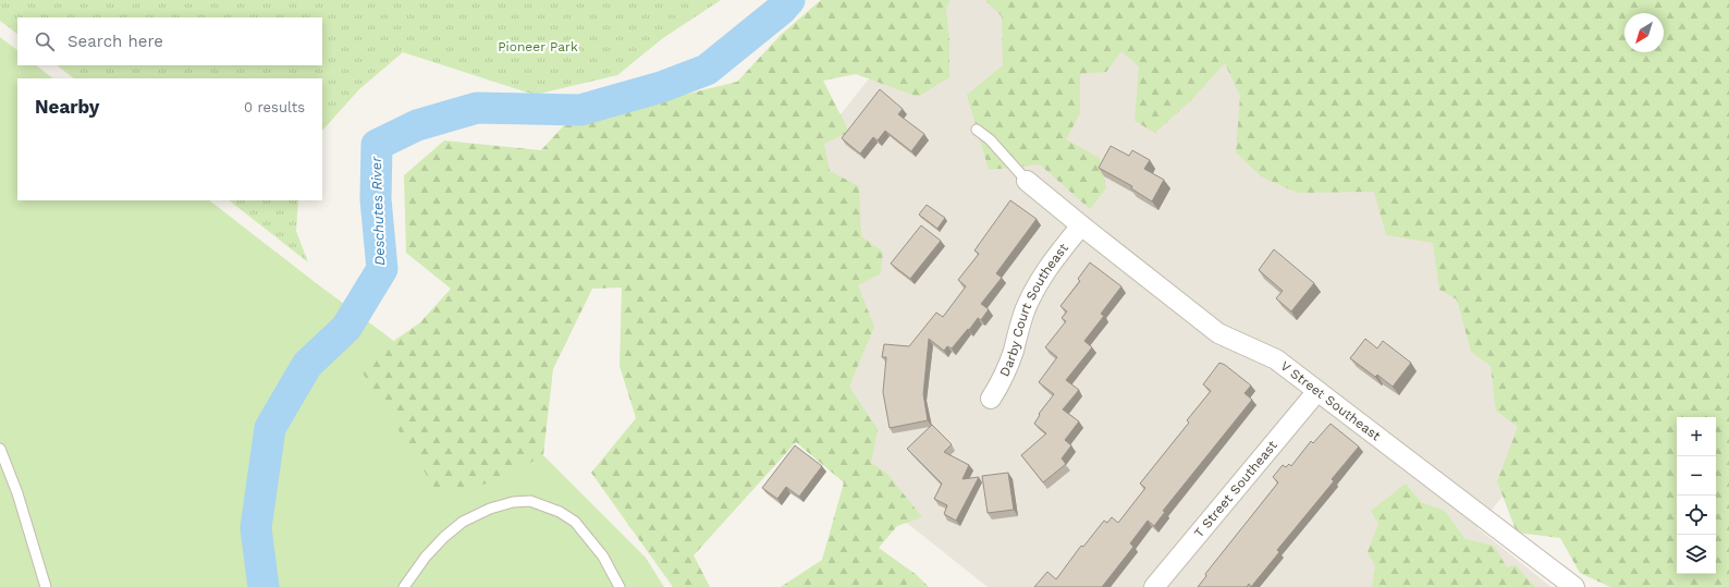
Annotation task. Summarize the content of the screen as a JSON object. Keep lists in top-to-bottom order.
{
  "streets": {
    "street": ["Darby Court Southeast", "V Street Southeast", "T Street Southeast"]
  },
  "crossings": [
    ["Darby Court Southeast", "V Street Southeast"],
    ["V Street Southeast", "T Street Southeast"]
  ],
  "water": ["Deschutes River"],
  "parks": ["Pioneer Park"],
  "north": "bottom left",
  "page": {
    "search": "Search here",
    "heading": ["Nearby", "0 results"],
    "map_buttons": ["+", "−"]
  }
}
